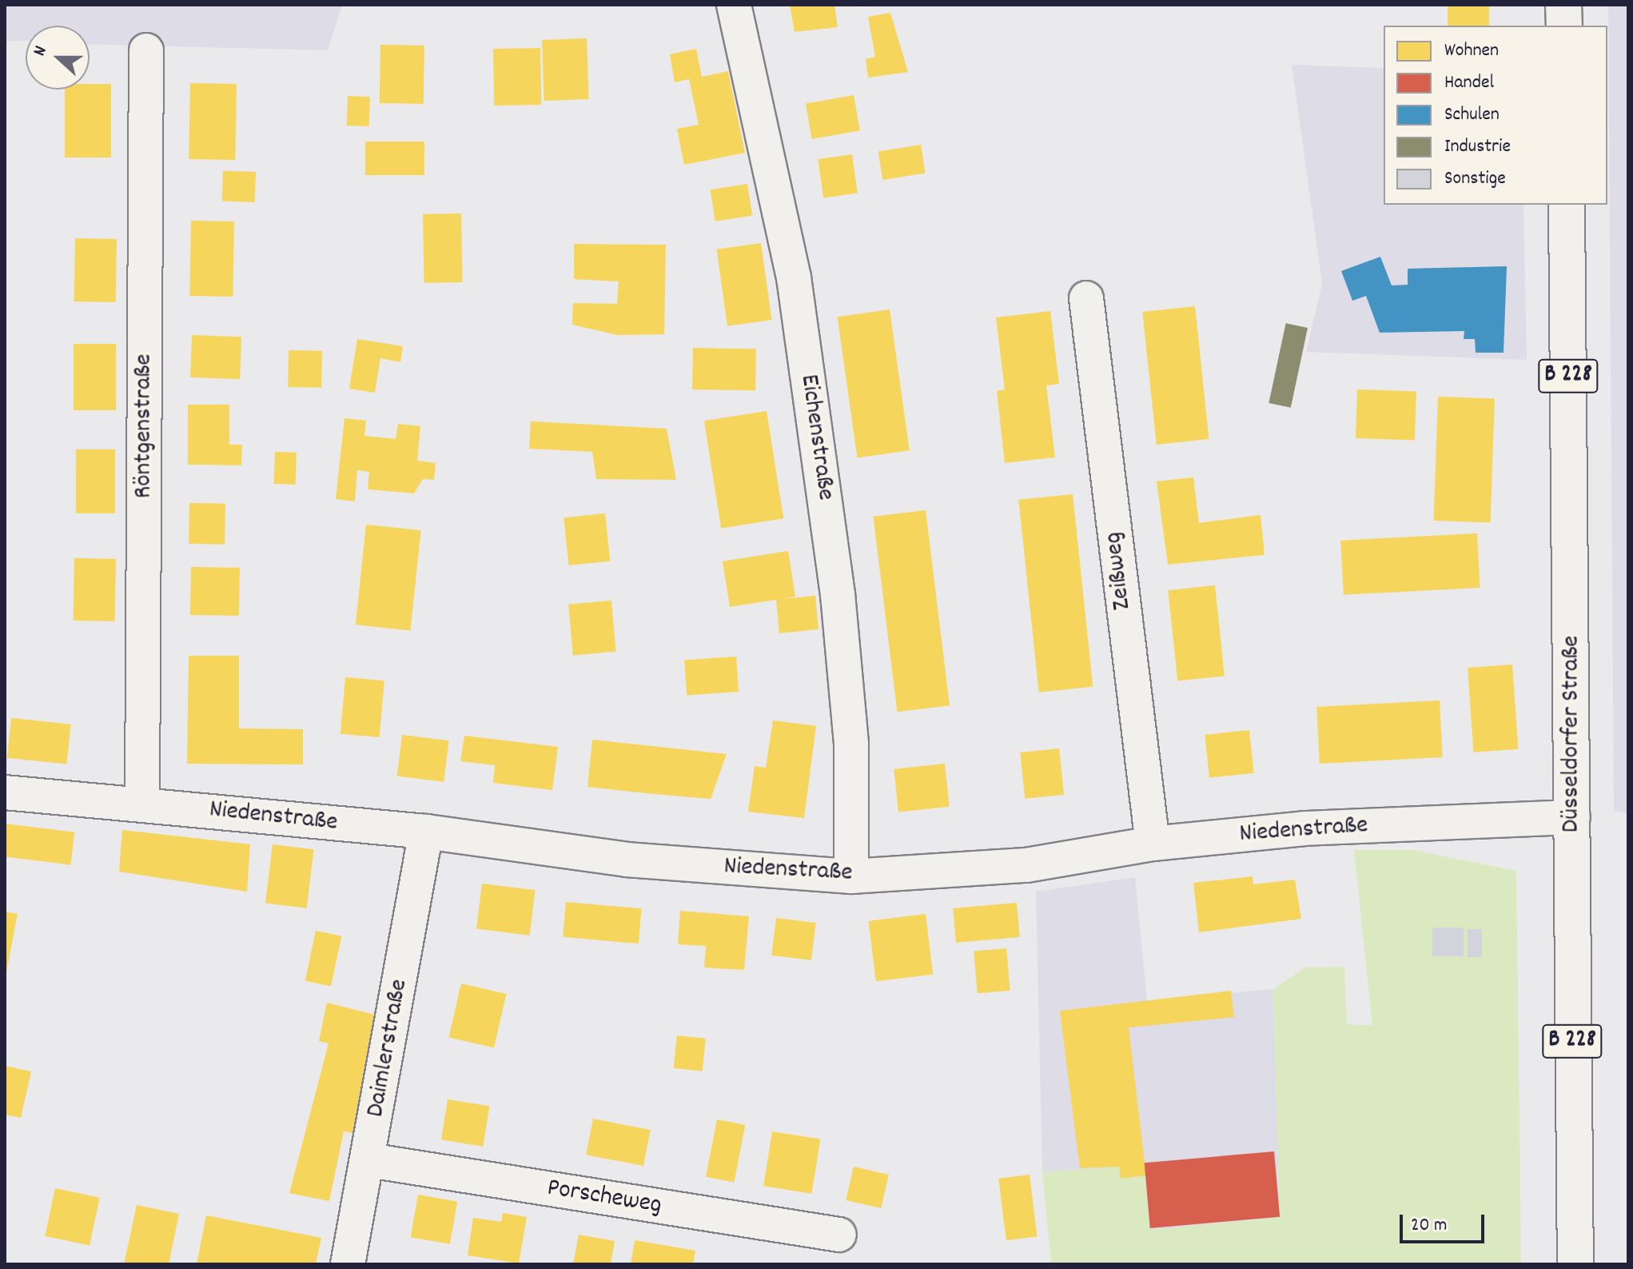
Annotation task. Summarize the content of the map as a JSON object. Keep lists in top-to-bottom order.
{
  "streets": {
    "main road": ["B 228", "Düsseldorfer Straße"],
    "street": [
      "Röntgenstraße",
      "Eichenstraße",
      "Zeißweg",
      "Niedenstraße",
      "Daimlerstraße",
      "Porscheweg"
    ]
  },
  "crossings": [
    ["Röntgenstraße", "Niedenstraße"],
    ["Eichenstraße", "Niedenstraße"],
    ["Zeißweg", "Niedenstraße"],
    ["Düsseldorfer Straße", "Niedenstraße"],
    ["Niedenstraße", "Daimlerstraße"],
    ["Daimlerstraße", "Porscheweg"]
  ],
  "legend": [
    "Wohnen",
    "Handel",
    "Schulen",
    "Industrie",
    "Sonstige"
  ],
  "scale_bar": "20 m",
  "north": "left"
}
